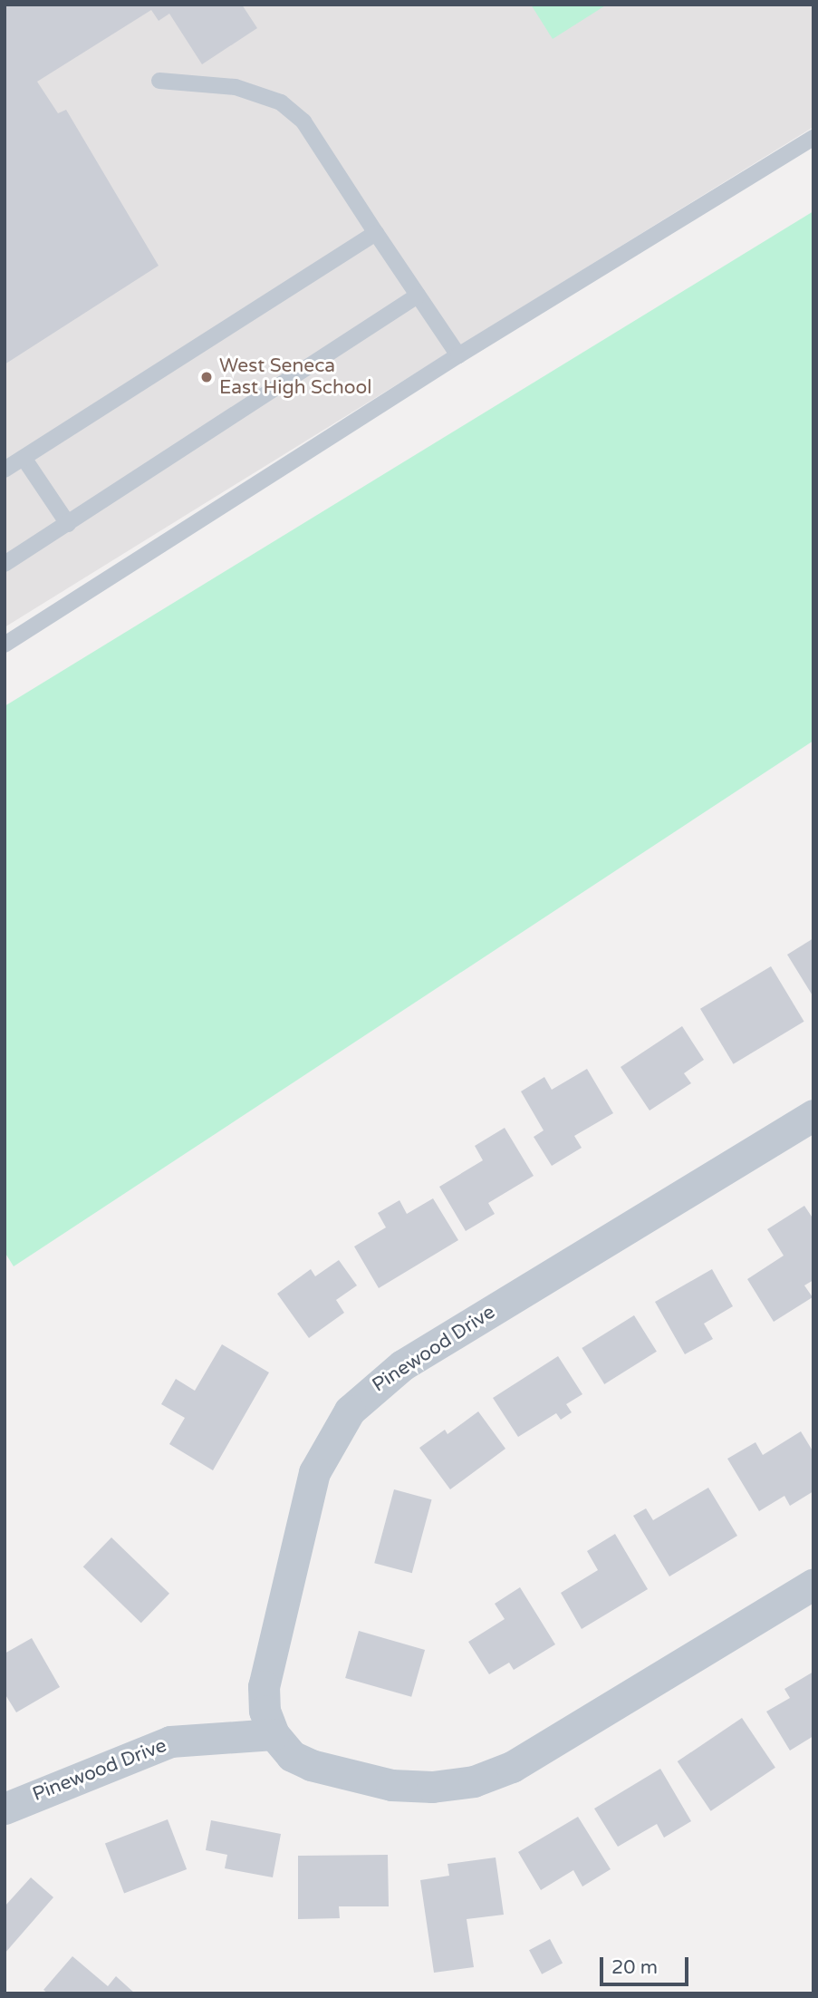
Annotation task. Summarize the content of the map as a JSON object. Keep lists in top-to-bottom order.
{
  "streets": {
    "street": ["Pinewood Drive"]
  },
  "places": ["West Seneca East High School"],
  "scale_bar": "20 m"
}
